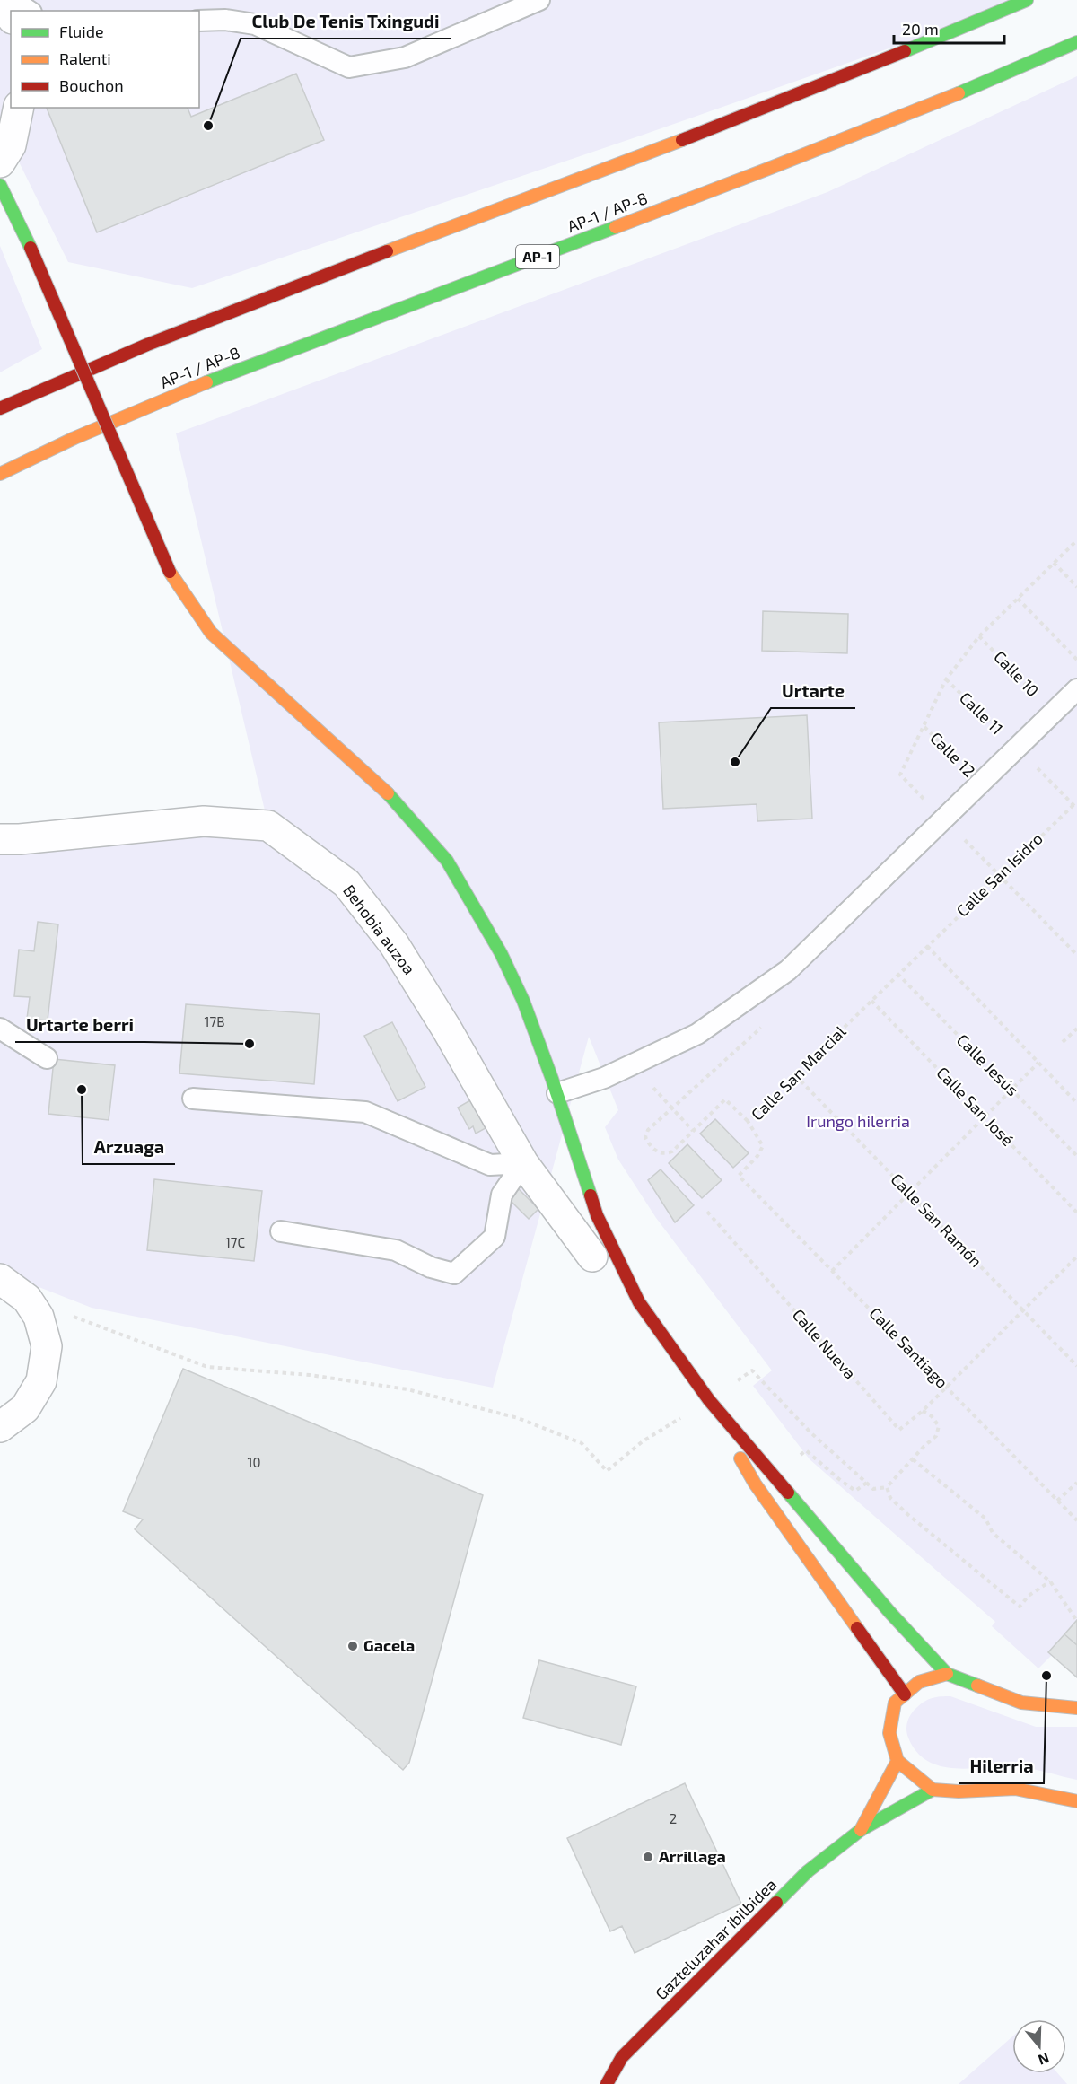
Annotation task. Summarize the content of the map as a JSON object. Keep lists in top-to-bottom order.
{
  "streets": {
    "main road": ["AP-1 / AP-8", "AP-1", "Gazteluzahar ibilbidea"],
    "street": ["Behobia auzoa"],
    "path": [
      "Calle 10",
      "Calle 11",
      "Calle 12",
      "Calle San Isidro",
      "Calle Jesús",
      "Calle San Marcial",
      "Calle San José",
      "Calle San Ramón",
      "Calle Nueva",
      "Calle Santiago"
    ]
  },
  "crossings": [
    ["Calle 11", "Calle San Isidro"],
    ["Calle San Isidro", "Calle Jesús"],
    ["Calle San Isidro", "Calle San Marcial"],
    ["Calle Jesús", "Calle San Marcial"],
    ["Calle San Marcial", "Calle San José"],
    ["Calle San Marcial", "Calle San Ramón"],
    ["Calle San Marcial", "Calle Santiago"],
    ["Calle San Ramón", "Calle Nueva"],
    ["Calle Nueva", "Calle Santiago"]
  ],
  "parks": ["Irungo hilerria"],
  "places": [
    "Club De Tenis Txingudi",
    "Urtarte",
    "Urtarte berri",
    "Arzuaga",
    "Gacela",
    "Hilerria",
    "Arrillaga"
  ],
  "house_numbers": [
    "17B",
    "17C",
    "10",
    "2"
  ],
  "legend": ["Fluide", "Ralenti", "Bouchon"],
  "scale_bar": "20 m",
  "north": "bottom"
}
